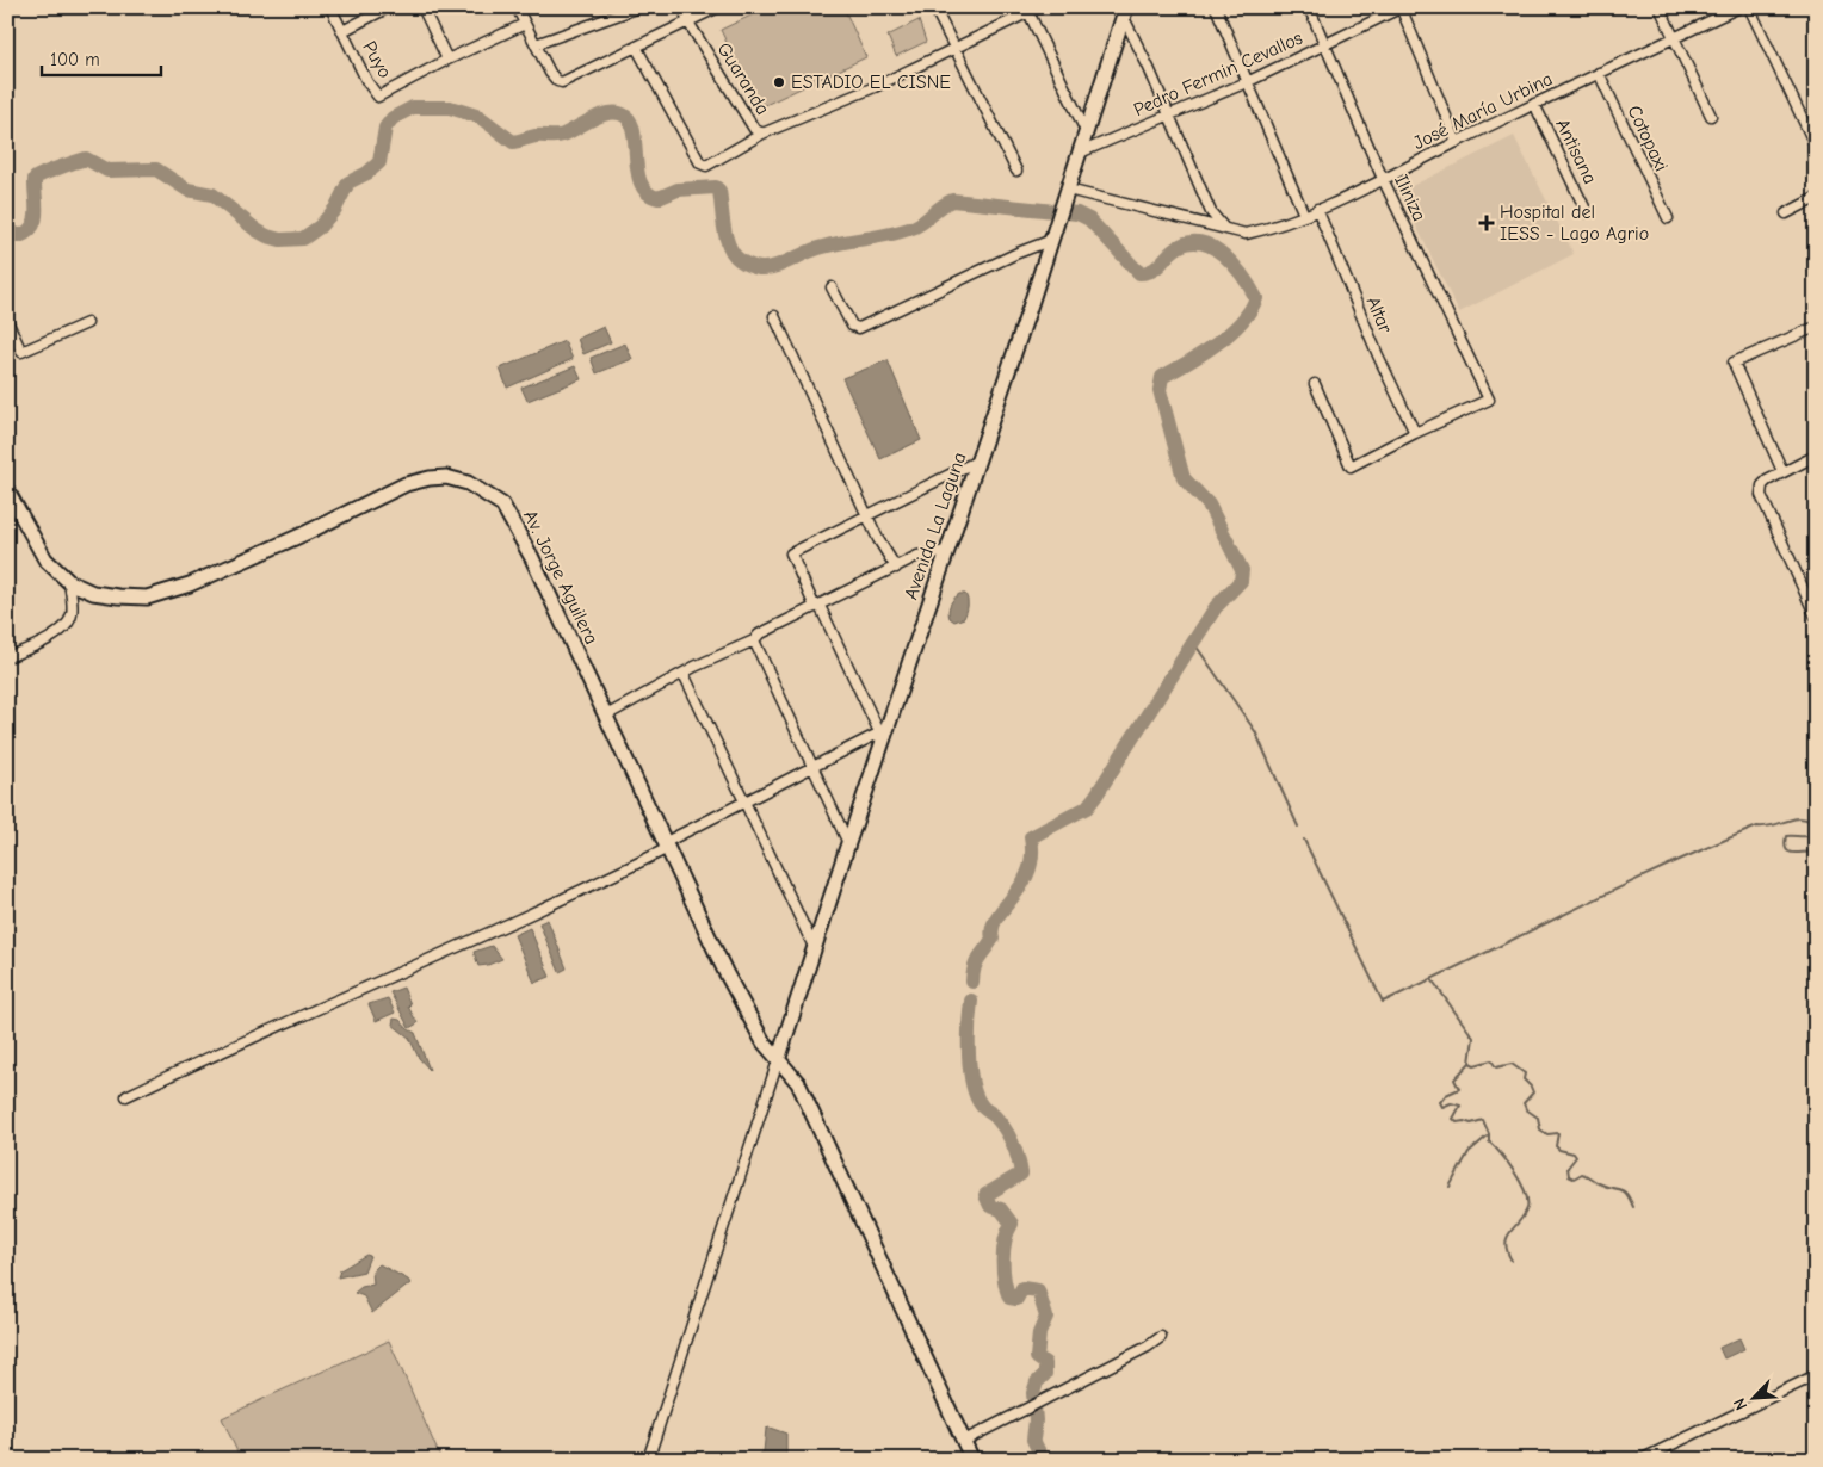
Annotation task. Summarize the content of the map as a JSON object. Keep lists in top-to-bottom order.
{
  "streets": {
    "street": [
      "Puyo",
      "Pedro Fermin Cevallos",
      "Guaranda",
      "José María Urbina",
      "Cotopaxi",
      "Antisana",
      "Iliniza",
      "Altar",
      "Avenida La Laguna",
      "Av. Jorge Aguilera"
    ]
  },
  "crossings": [
    ["Pedro Fermin Cevallos", "Iliniza"],
    ["Pedro Fermin Cevallos", "Avenida La Laguna"],
    ["José María Urbina", "Cotopaxi"],
    ["José María Urbina", "Antisana"],
    ["José María Urbina", "Iliniza"],
    ["José María Urbina", "Altar"],
    ["Iliniza", "Altar"],
    ["Avenida La Laguna", "Av. Jorge Aguilera"]
  ],
  "places": {
    "other": ["ESTADIO EL CISNE"],
    "health": ["Hospital del IESS - Lago Agrio"]
  },
  "scale_bar": "100 m",
  "north": "bottom left"
}
